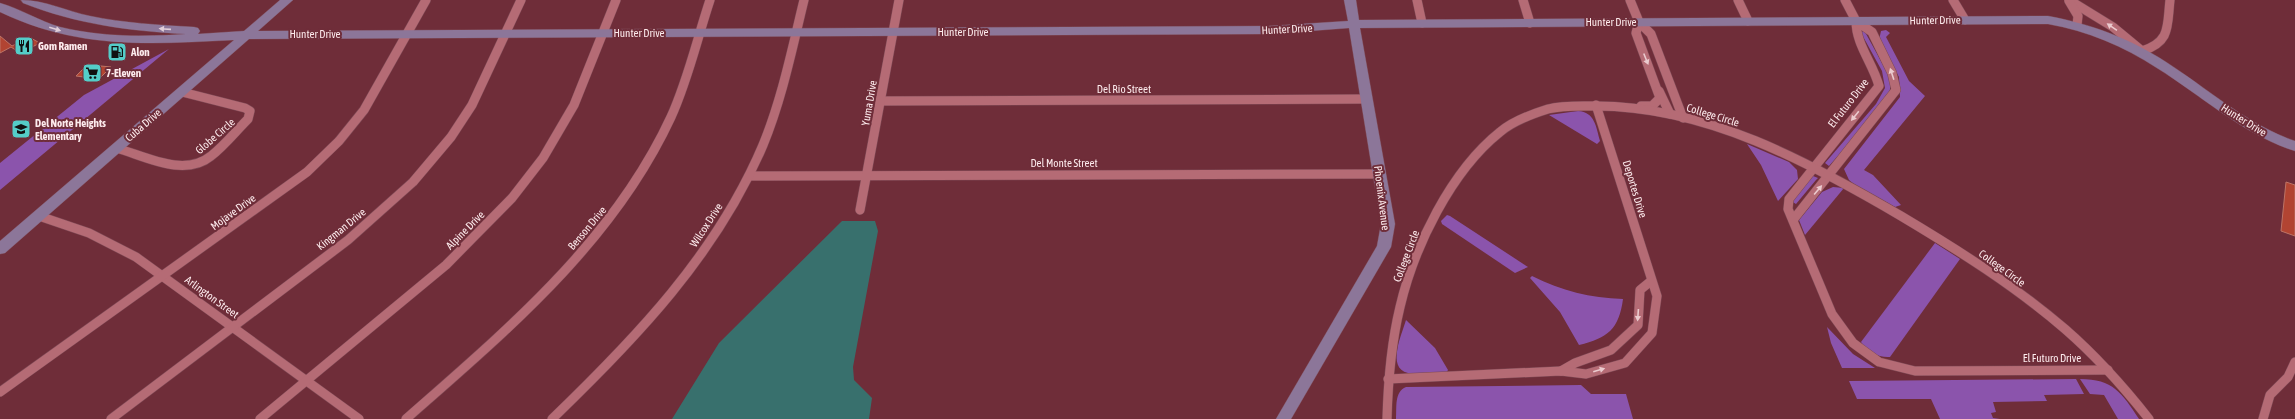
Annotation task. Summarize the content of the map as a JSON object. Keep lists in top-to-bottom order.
{
  "streets": {
    "main road": ["Hunter Drive", "Cuba Drive", "Phoenix Avenue"],
    "street": [
      "Del Rio Street",
      "Yuma Drive",
      "El Futuro Drive",
      "College Circle",
      "Globe Circle",
      "Del Monte Street",
      "Deportes Drive",
      "Mojave Drive",
      "Wilcox Drive",
      "Benson Drive",
      "Kingman Drive",
      "Alpine Drive",
      "Arlington Street"
    ]
  },
  "crossings": [
    ["Hunter Drive", "Yuma Drive"],
    ["Hunter Drive", "El Futuro Drive"],
    ["Hunter Drive", "Cuba Drive"],
    ["Hunter Drive", "Phoenix Avenue"],
    ["Hunter Drive", "Mojave Drive"],
    ["Hunter Drive", "Wilcox Drive"],
    ["Hunter Drive", "Benson Drive"],
    ["Hunter Drive", "Kingman Drive"],
    ["Hunter Drive", "Alpine Drive"],
    ["Del Rio Street", "Yuma Drive"],
    ["Del Rio Street", "Phoenix Avenue"],
    ["Yuma Drive", "Del Monte Street"],
    ["El Futuro Drive", "College Circle"],
    ["College Circle", "Deportes Drive"],
    ["Cuba Drive", "Globe Circle"],
    ["Cuba Drive", "Arlington Street"],
    ["Del Monte Street", "Phoenix Avenue"],
    ["Del Monte Street", "Wilcox Drive"],
    ["Mojave Drive", "Arlington Street"],
    ["Kingman Drive", "Arlington Street"],
    ["Alpine Drive", "Arlington Street"]
  ],
  "places": {
    "restaurant": ["Gom Ramen"],
    "fuel station": ["Alon"],
    "supermarket": ["7-Eleven"],
    "school or university": ["Del Norte Heights Elementary"]
  }
}
